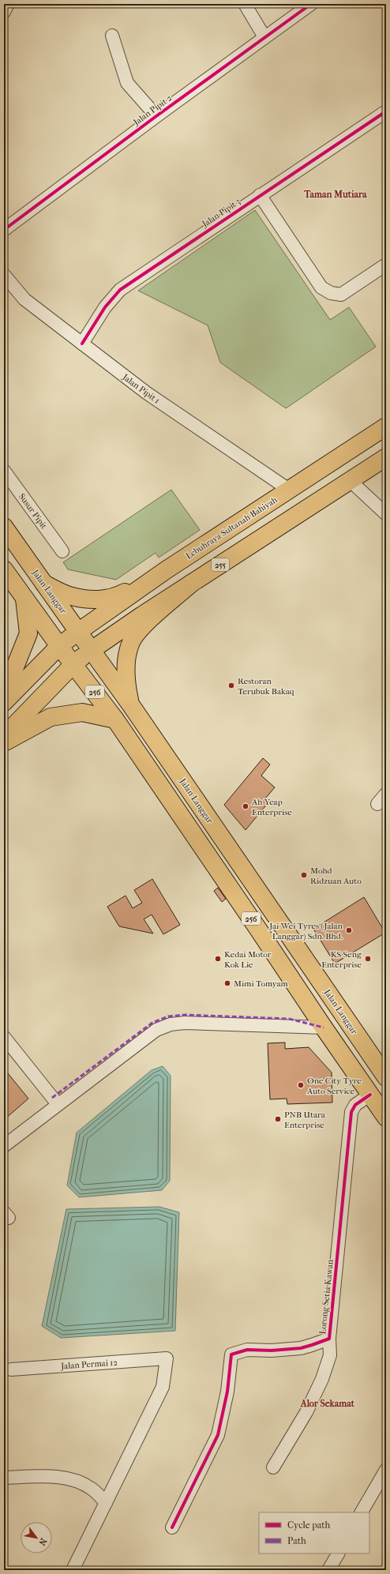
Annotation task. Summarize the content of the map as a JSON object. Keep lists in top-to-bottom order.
{
  "streets": {
    "main road": [
      "Lebuhraya Sultanah Bahiyah",
      "255",
      "Jalan Langgar",
      "256"
    ],
    "street": [
      "Jalan Pipit 2",
      "Jalan Pipit 3",
      "Jalan Pipit 1",
      "Susur Pipit",
      "Lorong Setia Kawan",
      "Jalan Permai 12"
    ]
  },
  "crossings": [
    ["Jalan Pipit 3", "Jalan Pipit 1"],
    ["Jalan Pipit 1", "Lebuhraya Sultanah Bahiyah"],
    ["Lebuhraya Sultanah Bahiyah", "Jalan Langgar"],
    ["Lebuhraya Sultanah Bahiyah", "256"],
    ["255", "Jalan Langgar"],
    ["255", "256"],
    ["256", "Lorong Setia Kawan"]
  ],
  "districts": ["Taman Mutiara", "Alor Sekamat"],
  "places": [
    "Restoran Terubuk Bakaq",
    "Ah Yeap Enterprise",
    "Mohd Ridzuan Auto",
    "Jai Wei Tyres (Jalan Langgar) Sdn. Bhd.",
    "Kedai Motor Kok Lie",
    "KS Seng Enterprise",
    "Mimi Tomyam",
    "One City Tyre Auto Service",
    "PNB Utara Enterprise"
  ],
  "legend": ["Cycle path", "Path"],
  "north": "bottom right"
}
